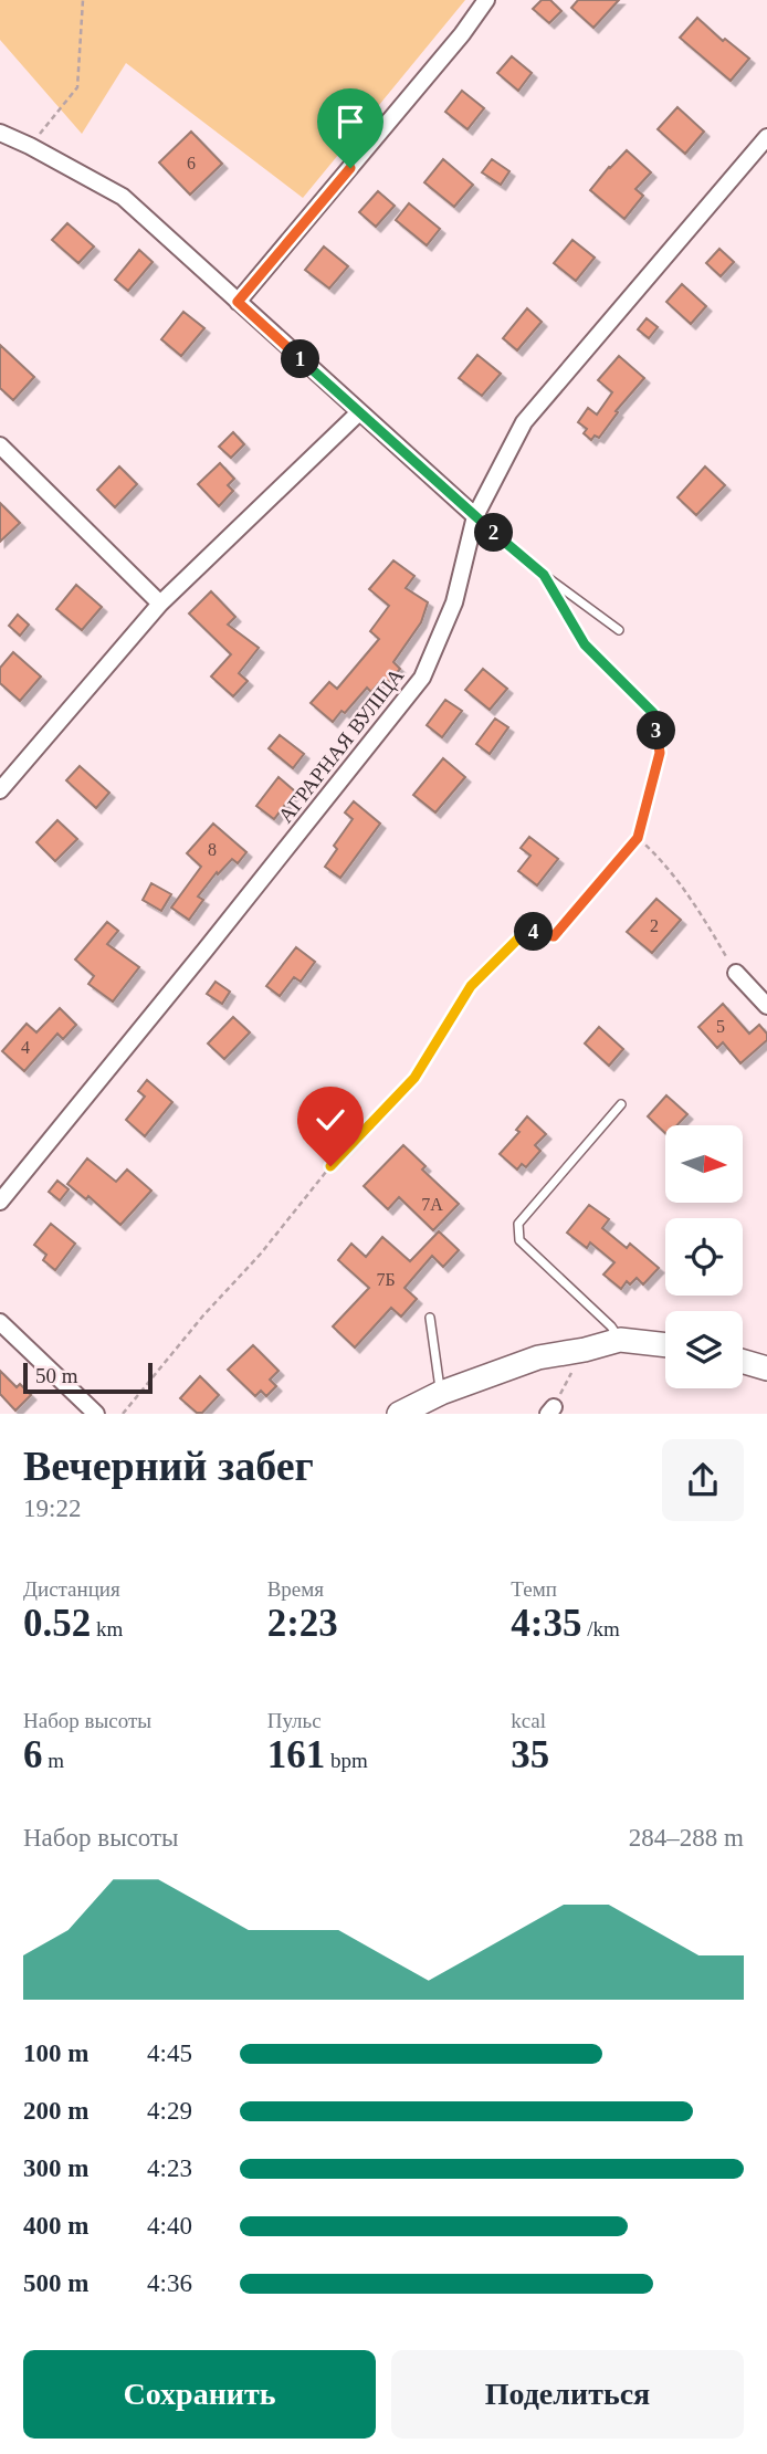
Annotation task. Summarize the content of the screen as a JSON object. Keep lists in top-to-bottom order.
{
  "streets": {
    "street": ["АГРАРНАЯ ВУЛІЦА"]
  },
  "house_numbers": [
    "6",
    "8",
    "2",
    "5",
    "4",
    "7А",
    "7Б"
  ],
  "scale_bar": "50 m",
  "north": "right",
  "page": {
    "pins": [
      "1",
      "2",
      "3",
      "4"
    ],
    "scale": "50 m",
    "heading": ["Вечерний забег", "19:22"],
    "stats": [
      ["Дистанция", "0.52 km"],
      ["Время", "2:23"],
      ["Темп", "4:35 /km"],
      ["Набор высоты", "6 m"],
      ["Пульс", "161 bpm"],
      ["kcal", "35"]
    ],
    "chart": ["Набор высоты", "284–288 m"],
    "list": [
      {
        "name": "100 m",
        "note": "4:45"
      },
      {
        "name": "200 m",
        "note": "4:29"
      },
      {
        "name": "300 m",
        "note": "4:23"
      },
      {
        "name": "400 m",
        "note": "4:40"
      },
      {
        "name": "500 m",
        "note": "4:36"
      }
    ],
    "buttons": ["Сохранить", "Поделиться"]
  }
}
